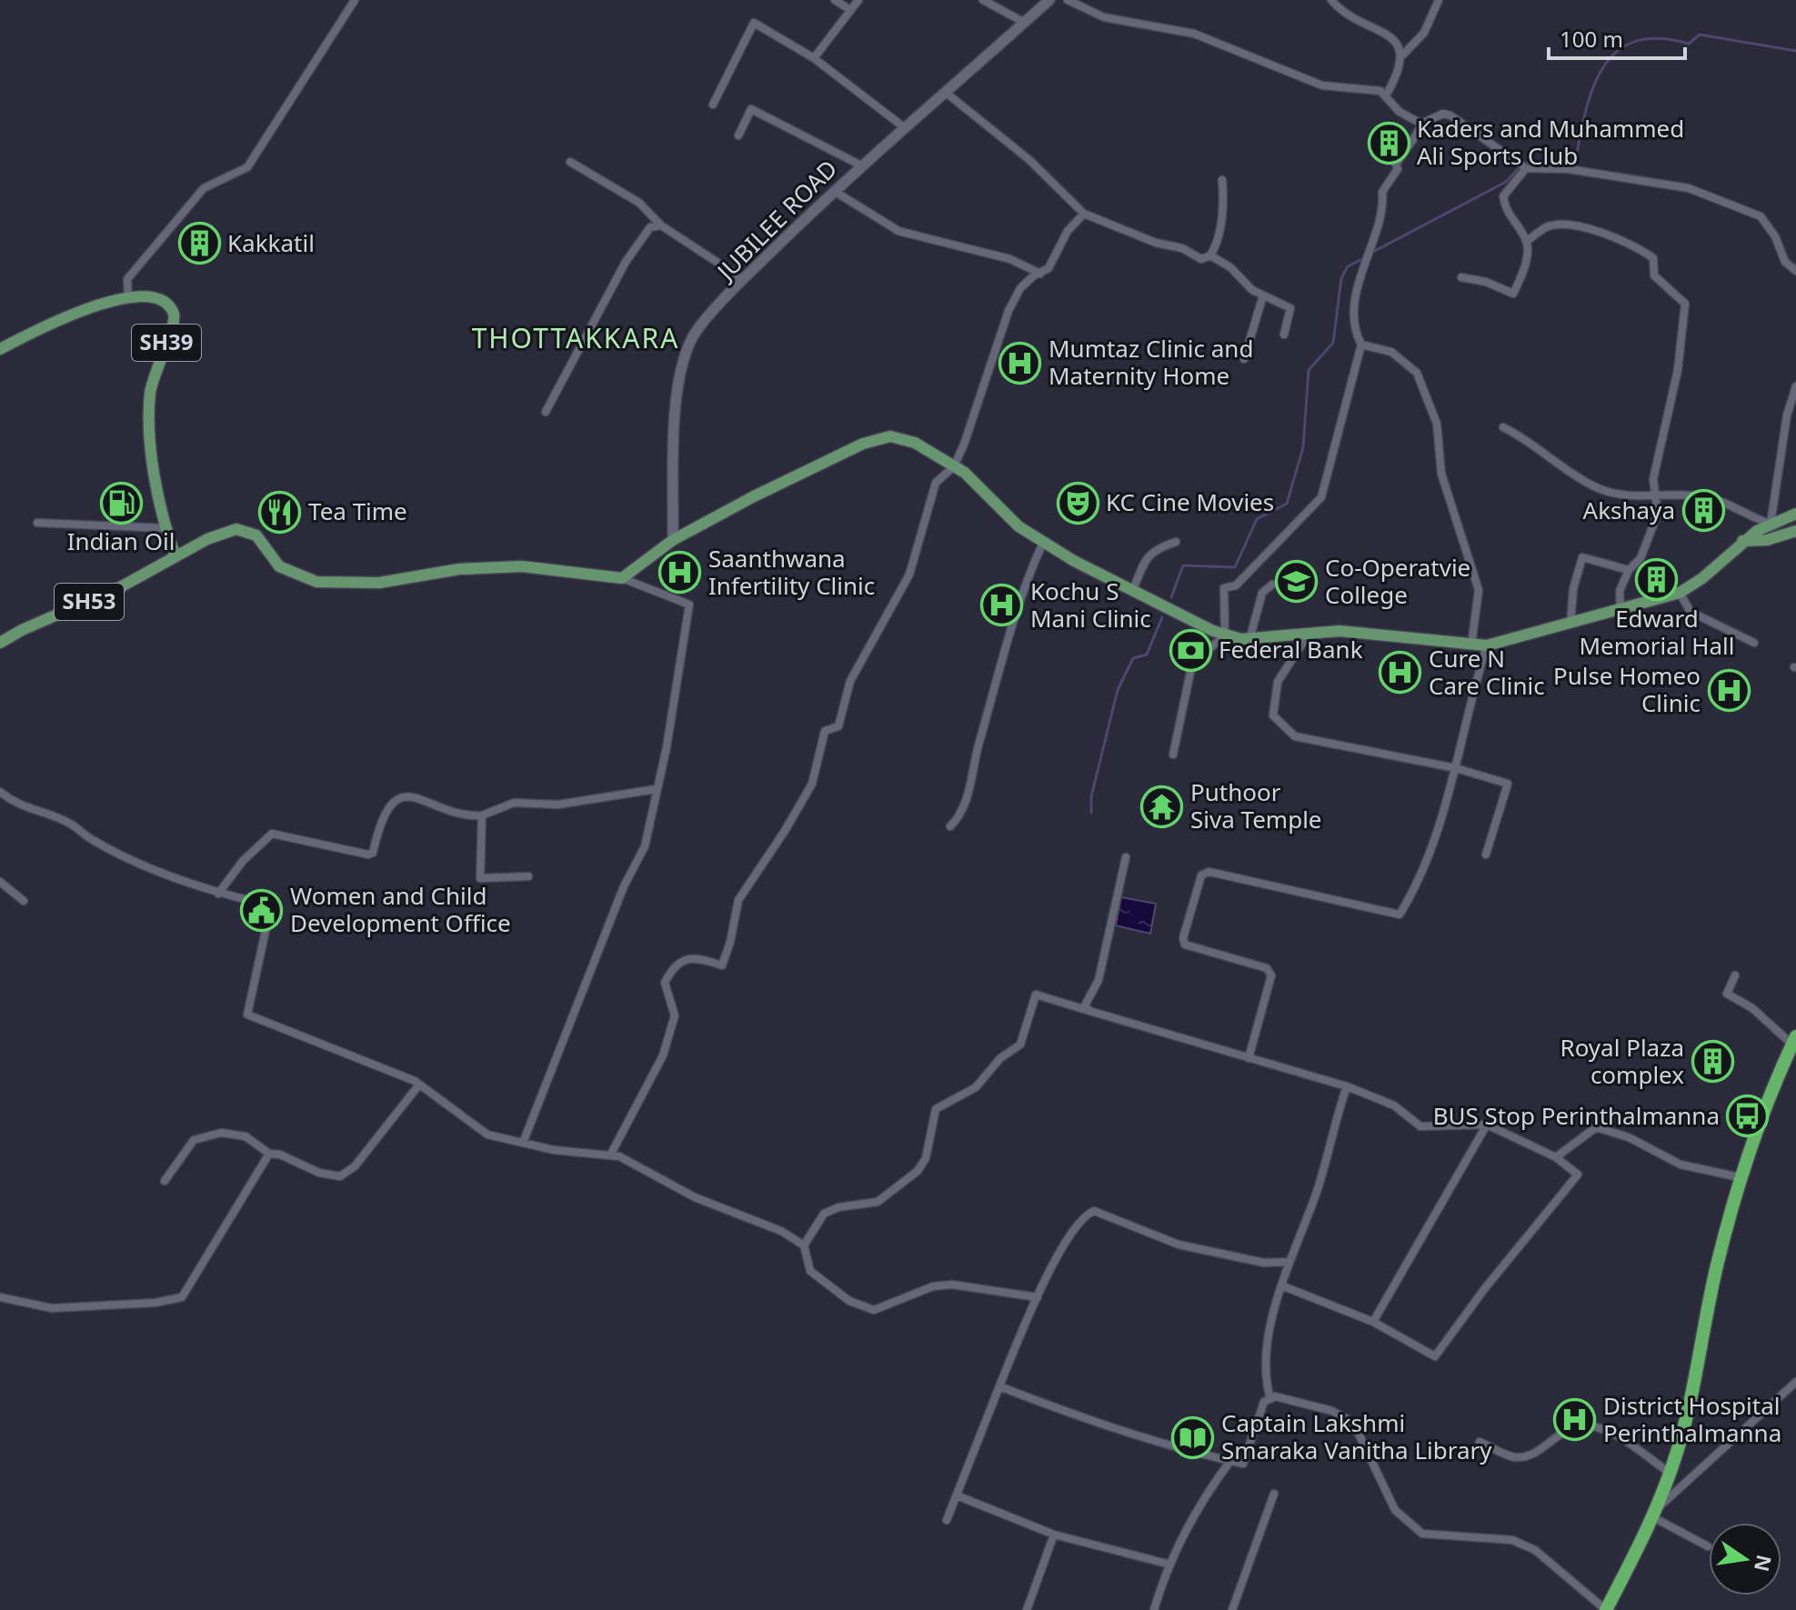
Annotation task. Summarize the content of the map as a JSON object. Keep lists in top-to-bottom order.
{
  "streets": {
    "main road": ["JUBILEE ROAD", "SH39", "SH53"]
  },
  "crossings": [
    ["SH39", "SH53"]
  ],
  "districts": ["THOTTAKKARA"],
  "places": {
    "building": [
      "Kaders and Muhammed Ali Sports Club",
      "Kakkatil",
      "Akshaya",
      "Edward Memorial Hall",
      "Royal Plaza complex"
    ],
    "hospital": [
      "Mumtaz Clinic and Maternity Home",
      "Saanthwana Infertility Clinic",
      "Kochu S Mani Clinic",
      "Cure N Care Clinic",
      "Pulse Homeo Clinic",
      "District Hospital Perinthalmanna"
    ],
    "fuel station": ["Indian Oil"],
    "theatre": ["KC Cine Movies"],
    "restaurant": ["Tea Time"],
    "school or university": ["Co-Operatvie College"],
    "bank": ["Federal Bank"],
    "temple": ["Puthoor Siva Temple"],
    "public building": ["Women and Child Development Office"],
    "bus stop": ["BUS Stop Perinthalmanna"],
    "library": ["Captain Lakshmi Smaraka Vanitha Library"]
  },
  "scale_bar": "100 m",
  "north": "right"
}
